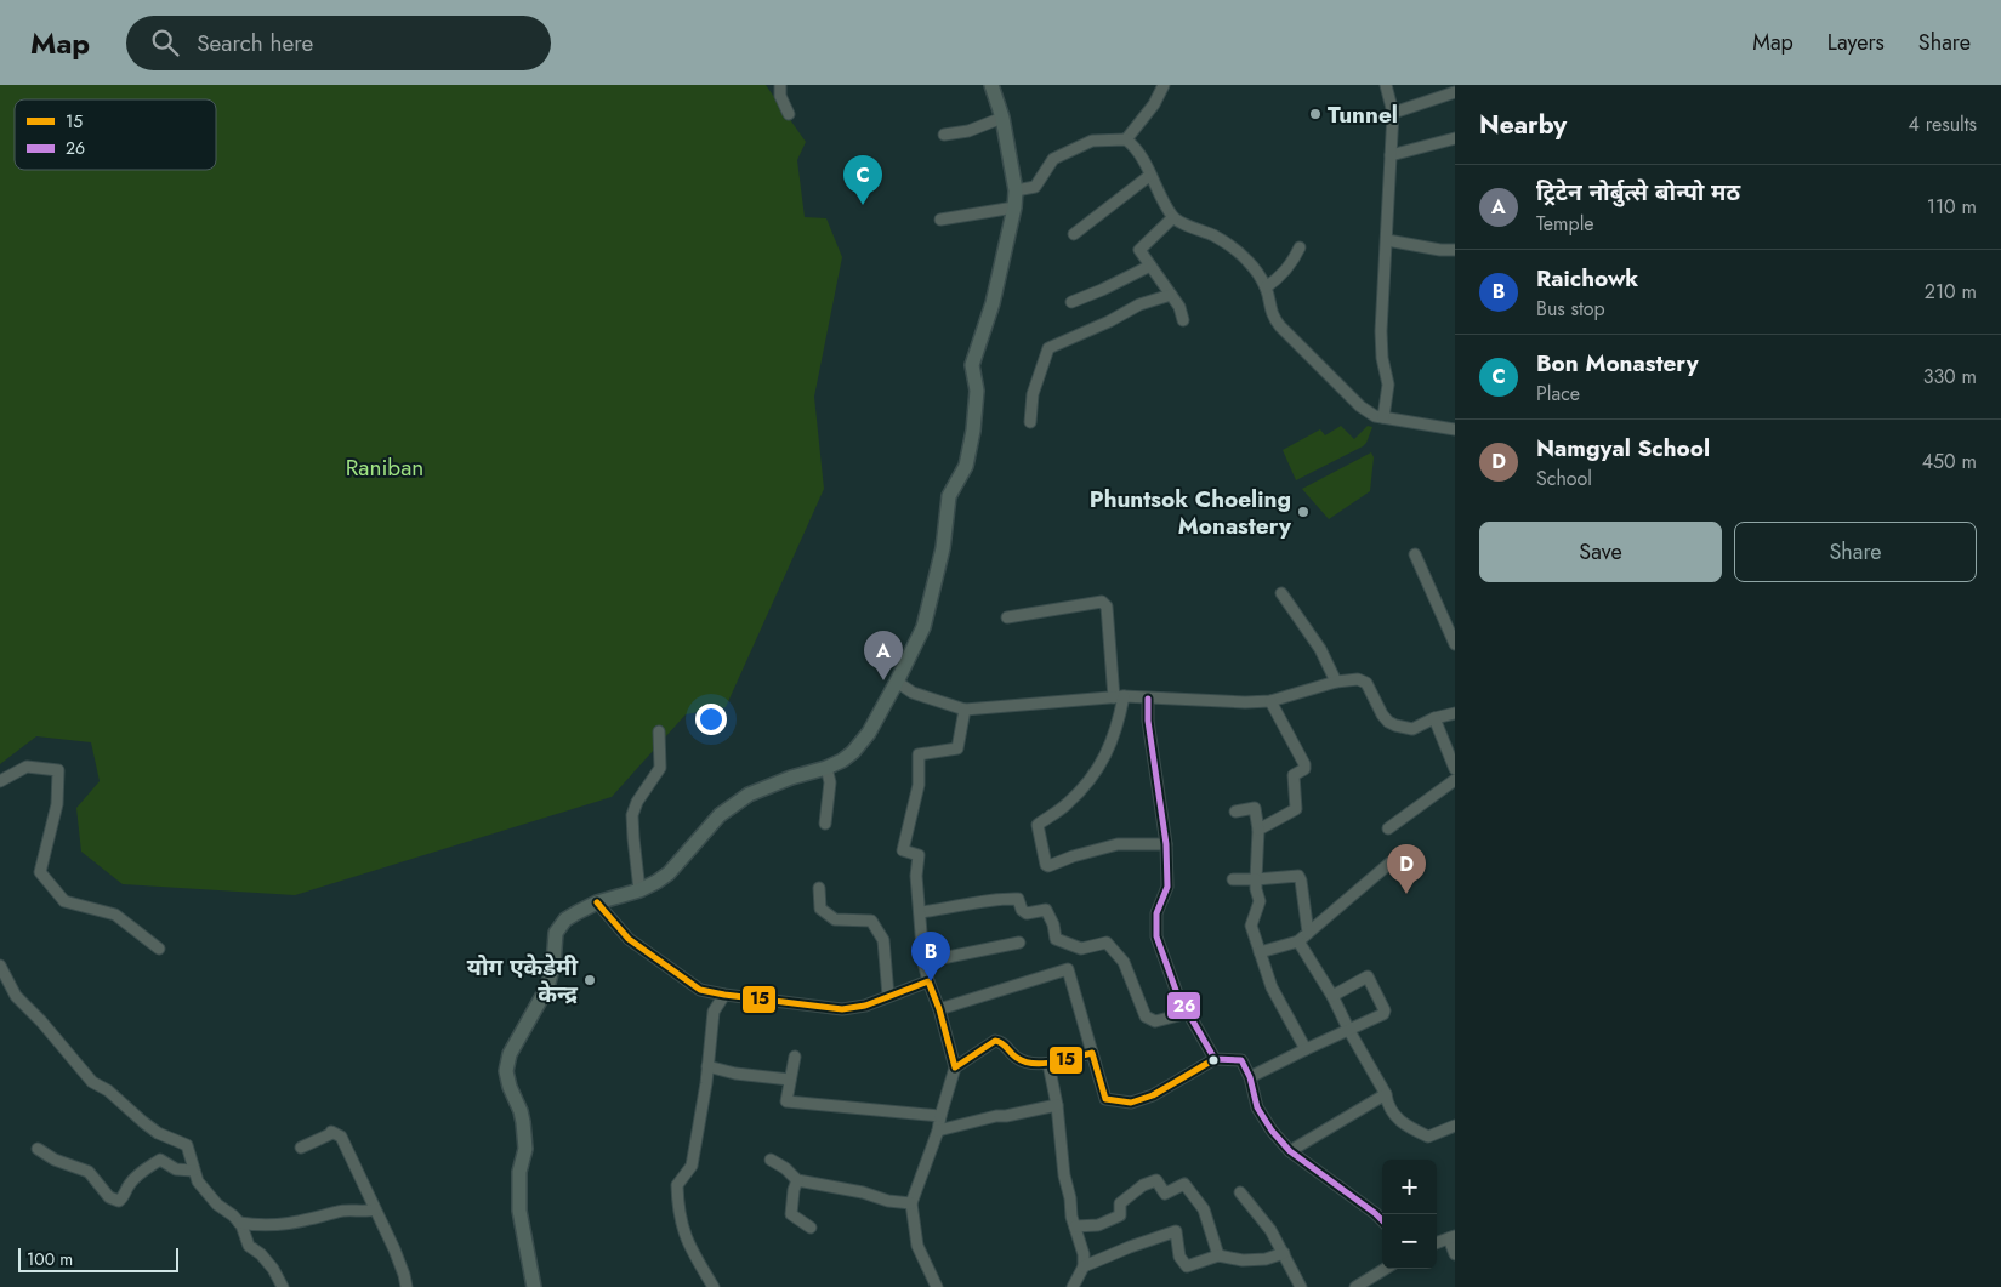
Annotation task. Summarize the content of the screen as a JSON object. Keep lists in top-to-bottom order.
{
  "parks": ["Raniban"],
  "places": ["Tunnel", "Phuntsok Choeling Monastery", "योग एकेडेमी केन्द्र"],
  "lines": ["transit line 26", "transit line 15"],
  "legend": ["15", "26"],
  "scale_bar": "100 m",
  "page": {
    "header": "Map",
    "search": "Search here",
    "nav": ["Map", "Layers", "Share"],
    "heading": ["Nearby", "4 results"],
    "pins": [
      "C",
      "A",
      "D",
      "B"
    ],
    "list": [
      {
        "mark": "A",
        "name": "ट्रिटेन नोर्बुत्से बोन्पो मठ",
        "note": "Temple",
        "value": "110 m"
      },
      {
        "mark": "B",
        "name": "Raichowk",
        "note": "Bus stop",
        "value": "210 m"
      },
      {
        "mark": "C",
        "name": "Bon Monastery",
        "note": "Place",
        "value": "330 m"
      },
      {
        "mark": "D",
        "name": "Namgyal School",
        "note": "School",
        "value": "450 m"
      }
    ],
    "buttons": ["Save", "Share"],
    "map_buttons": ["+", "−"],
    "scale": "100 m"
  }
}
